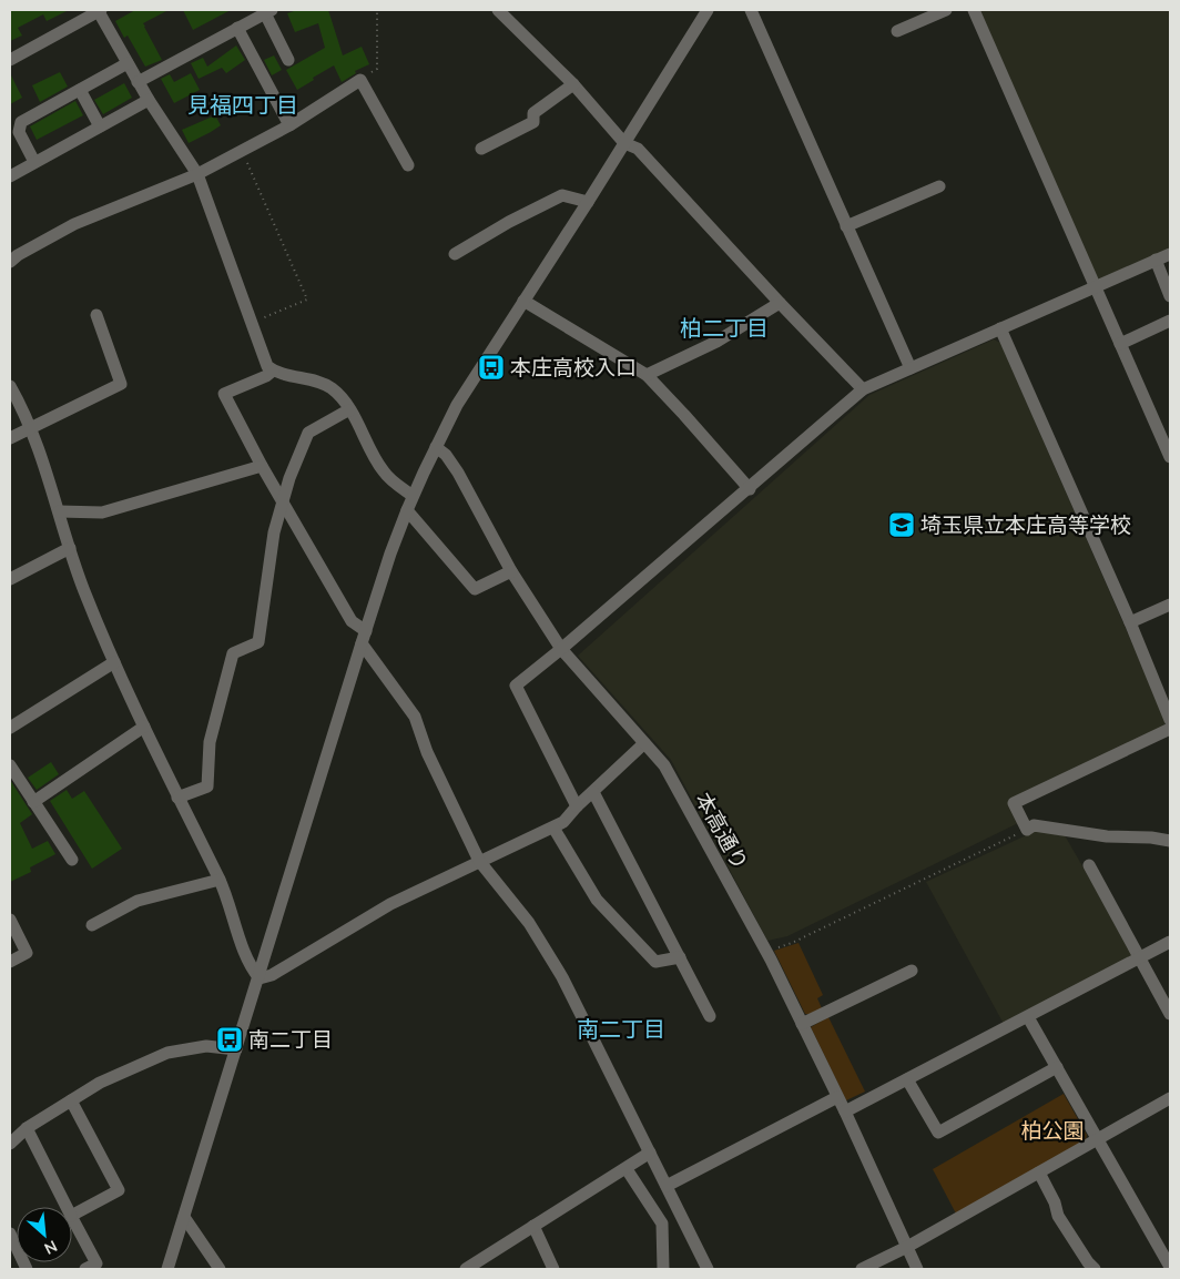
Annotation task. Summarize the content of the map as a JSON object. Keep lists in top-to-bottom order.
{
  "streets": {
    "street": ["本高通り"]
  },
  "districts": ["見福四丁目", "柏二丁目", "南二丁目"],
  "parks": ["柏公園"],
  "places": {
    "bus stop": ["本庄高校入口", "南二丁目"],
    "school or university": ["埼玉県立本庄高等学校"]
  },
  "north": "bottom right"
}
